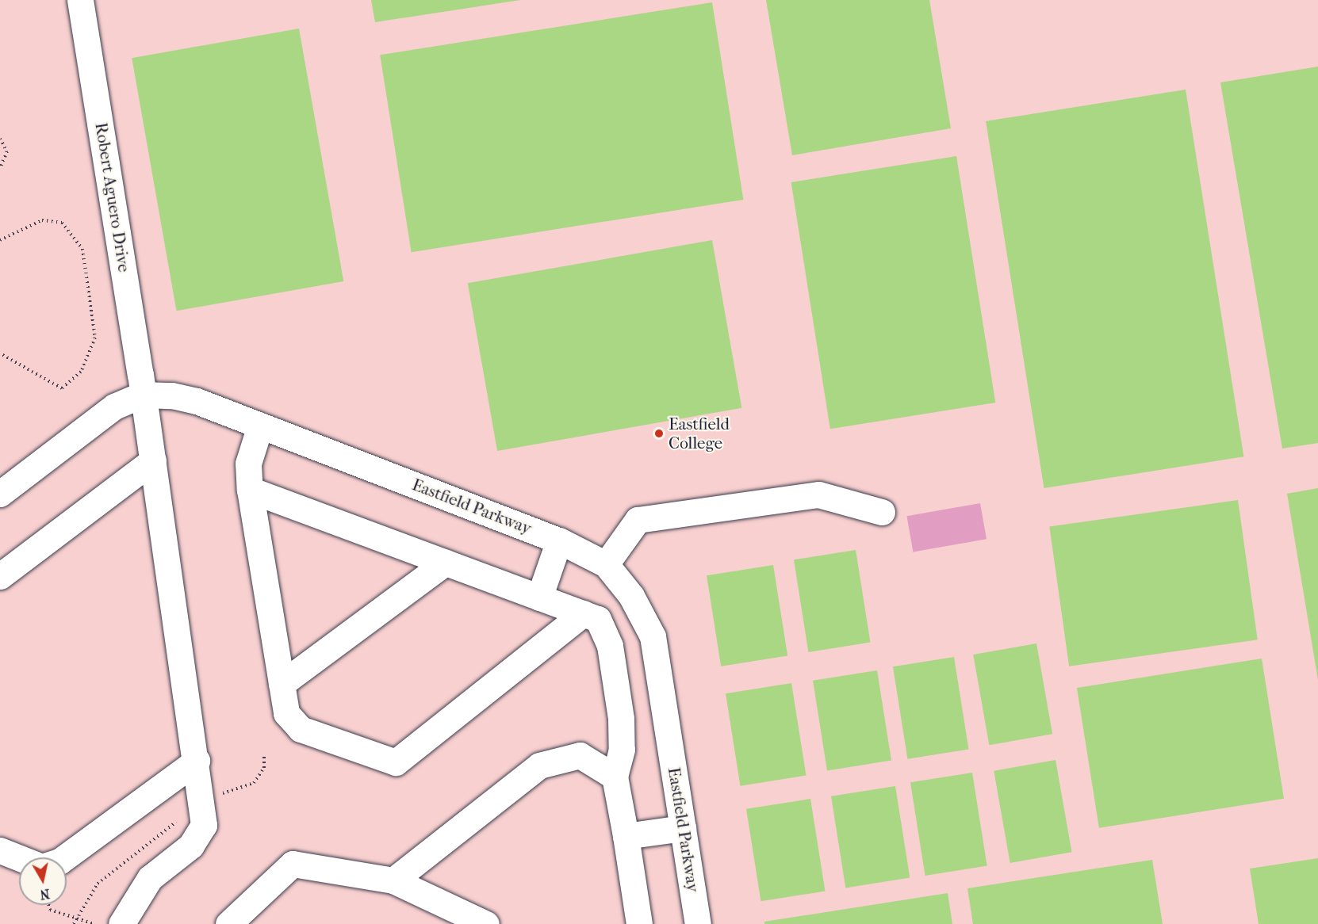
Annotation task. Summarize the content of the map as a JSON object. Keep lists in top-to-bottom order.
{
  "streets": {
    "street": ["Robert Aguero Drive", "Eastfield Parkway"]
  },
  "crossings": [
    ["Robert Aguero Drive", "Eastfield Parkway"]
  ],
  "places": ["Eastfield College"],
  "north": "bottom"
}
